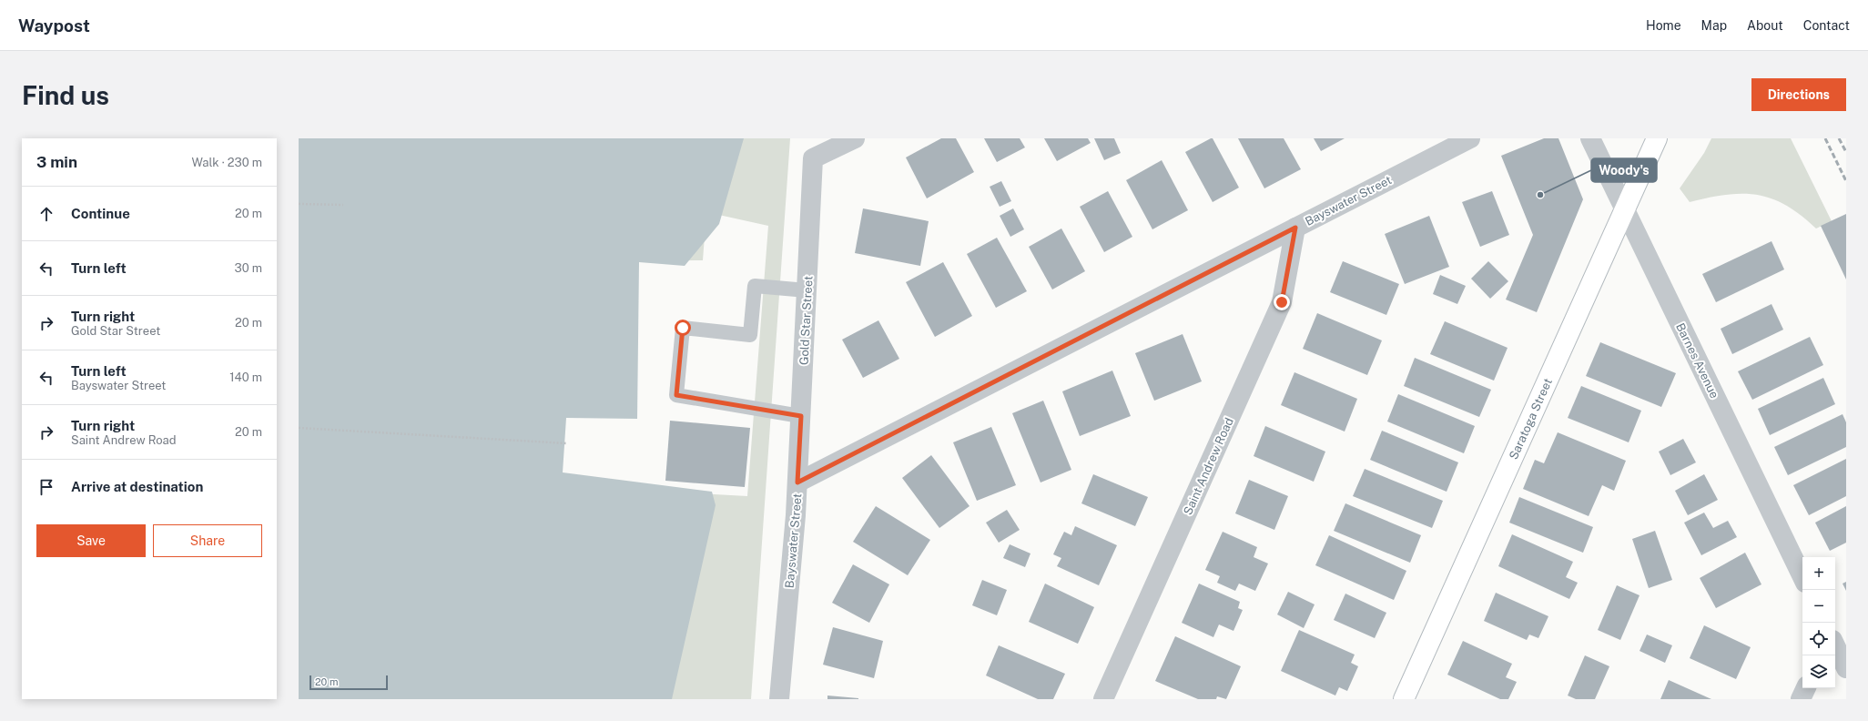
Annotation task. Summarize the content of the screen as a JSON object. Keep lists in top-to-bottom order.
{
  "streets": {
    "main road": ["Saratoga Street"],
    "street": [
      "Bayswater Street",
      "Gold Star Street",
      "Barnes Avenue",
      "Saint Andrew Road"
    ]
  },
  "crossings": [
    ["Bayswater Street", "Gold Star Street"],
    ["Bayswater Street", "Saint Andrew Road"],
    ["Barnes Avenue", "Saratoga Street"]
  ],
  "places": ["Woody's"],
  "scale_bar": "20 m",
  "page": {
    "header": "Waypost",
    "nav": [
      "Home",
      "Map",
      "About",
      "Contact"
    ],
    "buttons": [
      "Directions",
      ["Save", "Share"]
    ],
    "title": "Find us",
    "heading": ["3 min", "Walk · 230 m"],
    "list": [
      ["Continue", "20 m"],
      ["Turn left", "30 m"],
      ["Turn right", "Gold Star Street", "20 m"],
      ["Turn left", "Bayswater Street", "140 m"],
      ["Turn right", "Saint Andrew Road", "20 m"],
      "Arrive at destination"
    ],
    "map_buttons": ["+", "−"],
    "scale": "20 m"
  }
}
